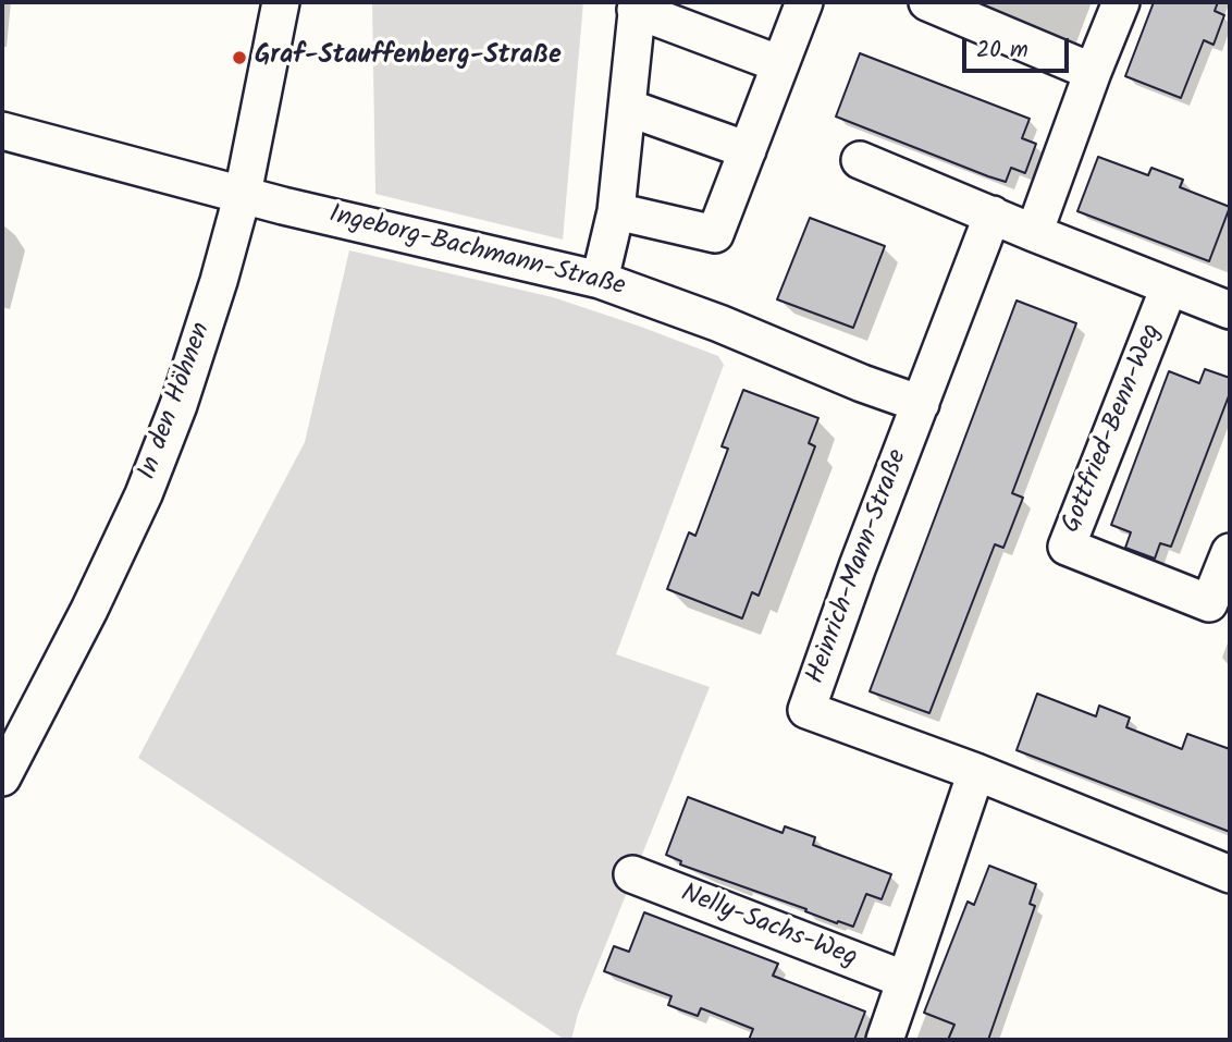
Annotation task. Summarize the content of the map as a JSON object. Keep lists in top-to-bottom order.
{
  "streets": {
    "street": [
      "Ingeborg-Bachmann-Straße",
      "In den Höhnen",
      "Gottfried-Benn-Weg",
      "Heinrich-Mann-Straße",
      "Nelly-Sachs-Weg"
    ]
  },
  "crossings": [
    ["Ingeborg-Bachmann-Straße", "In den Höhnen"],
    ["Ingeborg-Bachmann-Straße", "Heinrich-Mann-Straße"]
  ],
  "places": ["Graf-Stauffenberg-Straße"],
  "scale_bar": "20 m"
}
